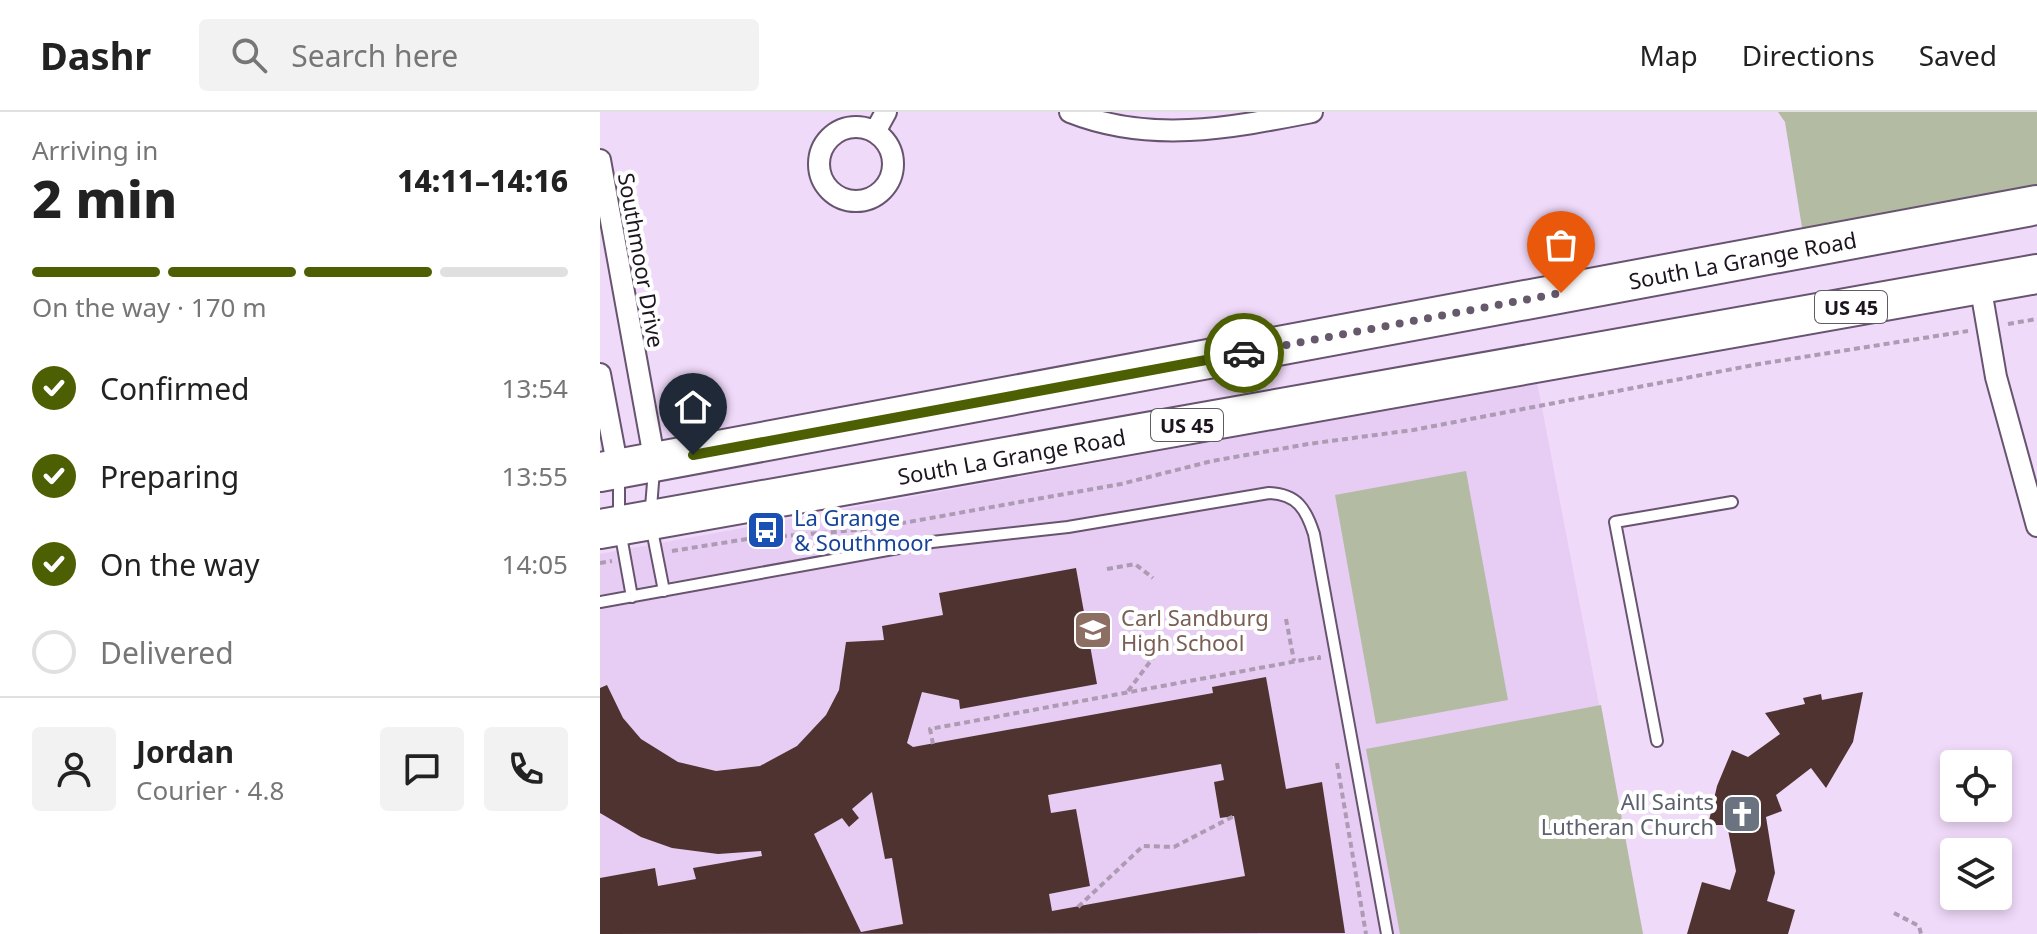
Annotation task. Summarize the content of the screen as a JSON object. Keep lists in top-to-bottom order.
{
  "streets": {
    "highway": ["South La Grange Road", "US 45"],
    "street": ["Southmoor Drive"]
  },
  "crossings": [
    ["South La Grange Road", "Southmoor Drive"]
  ],
  "places": {
    "bus stop": ["La Grange & Southmoor"],
    "school or university": ["Carl Sandburg High School"],
    "church": ["All Saints Lutheran Church"]
  },
  "page": {
    "header": "Dashr",
    "search": "Search here",
    "nav": ["Map", "Directions", "Saved"],
    "heading": ["2 min", "Arriving in", "14:11–14:16"],
    "panel": ["Jordan", "Courier · 4.8"],
    "bar": "On the way · 170 m",
    "list": [
      ["Confirmed", "13:54"],
      ["Preparing", "13:55"],
      ["On the way", "14:05"],
      "Delivered"
    ]
  }
}
